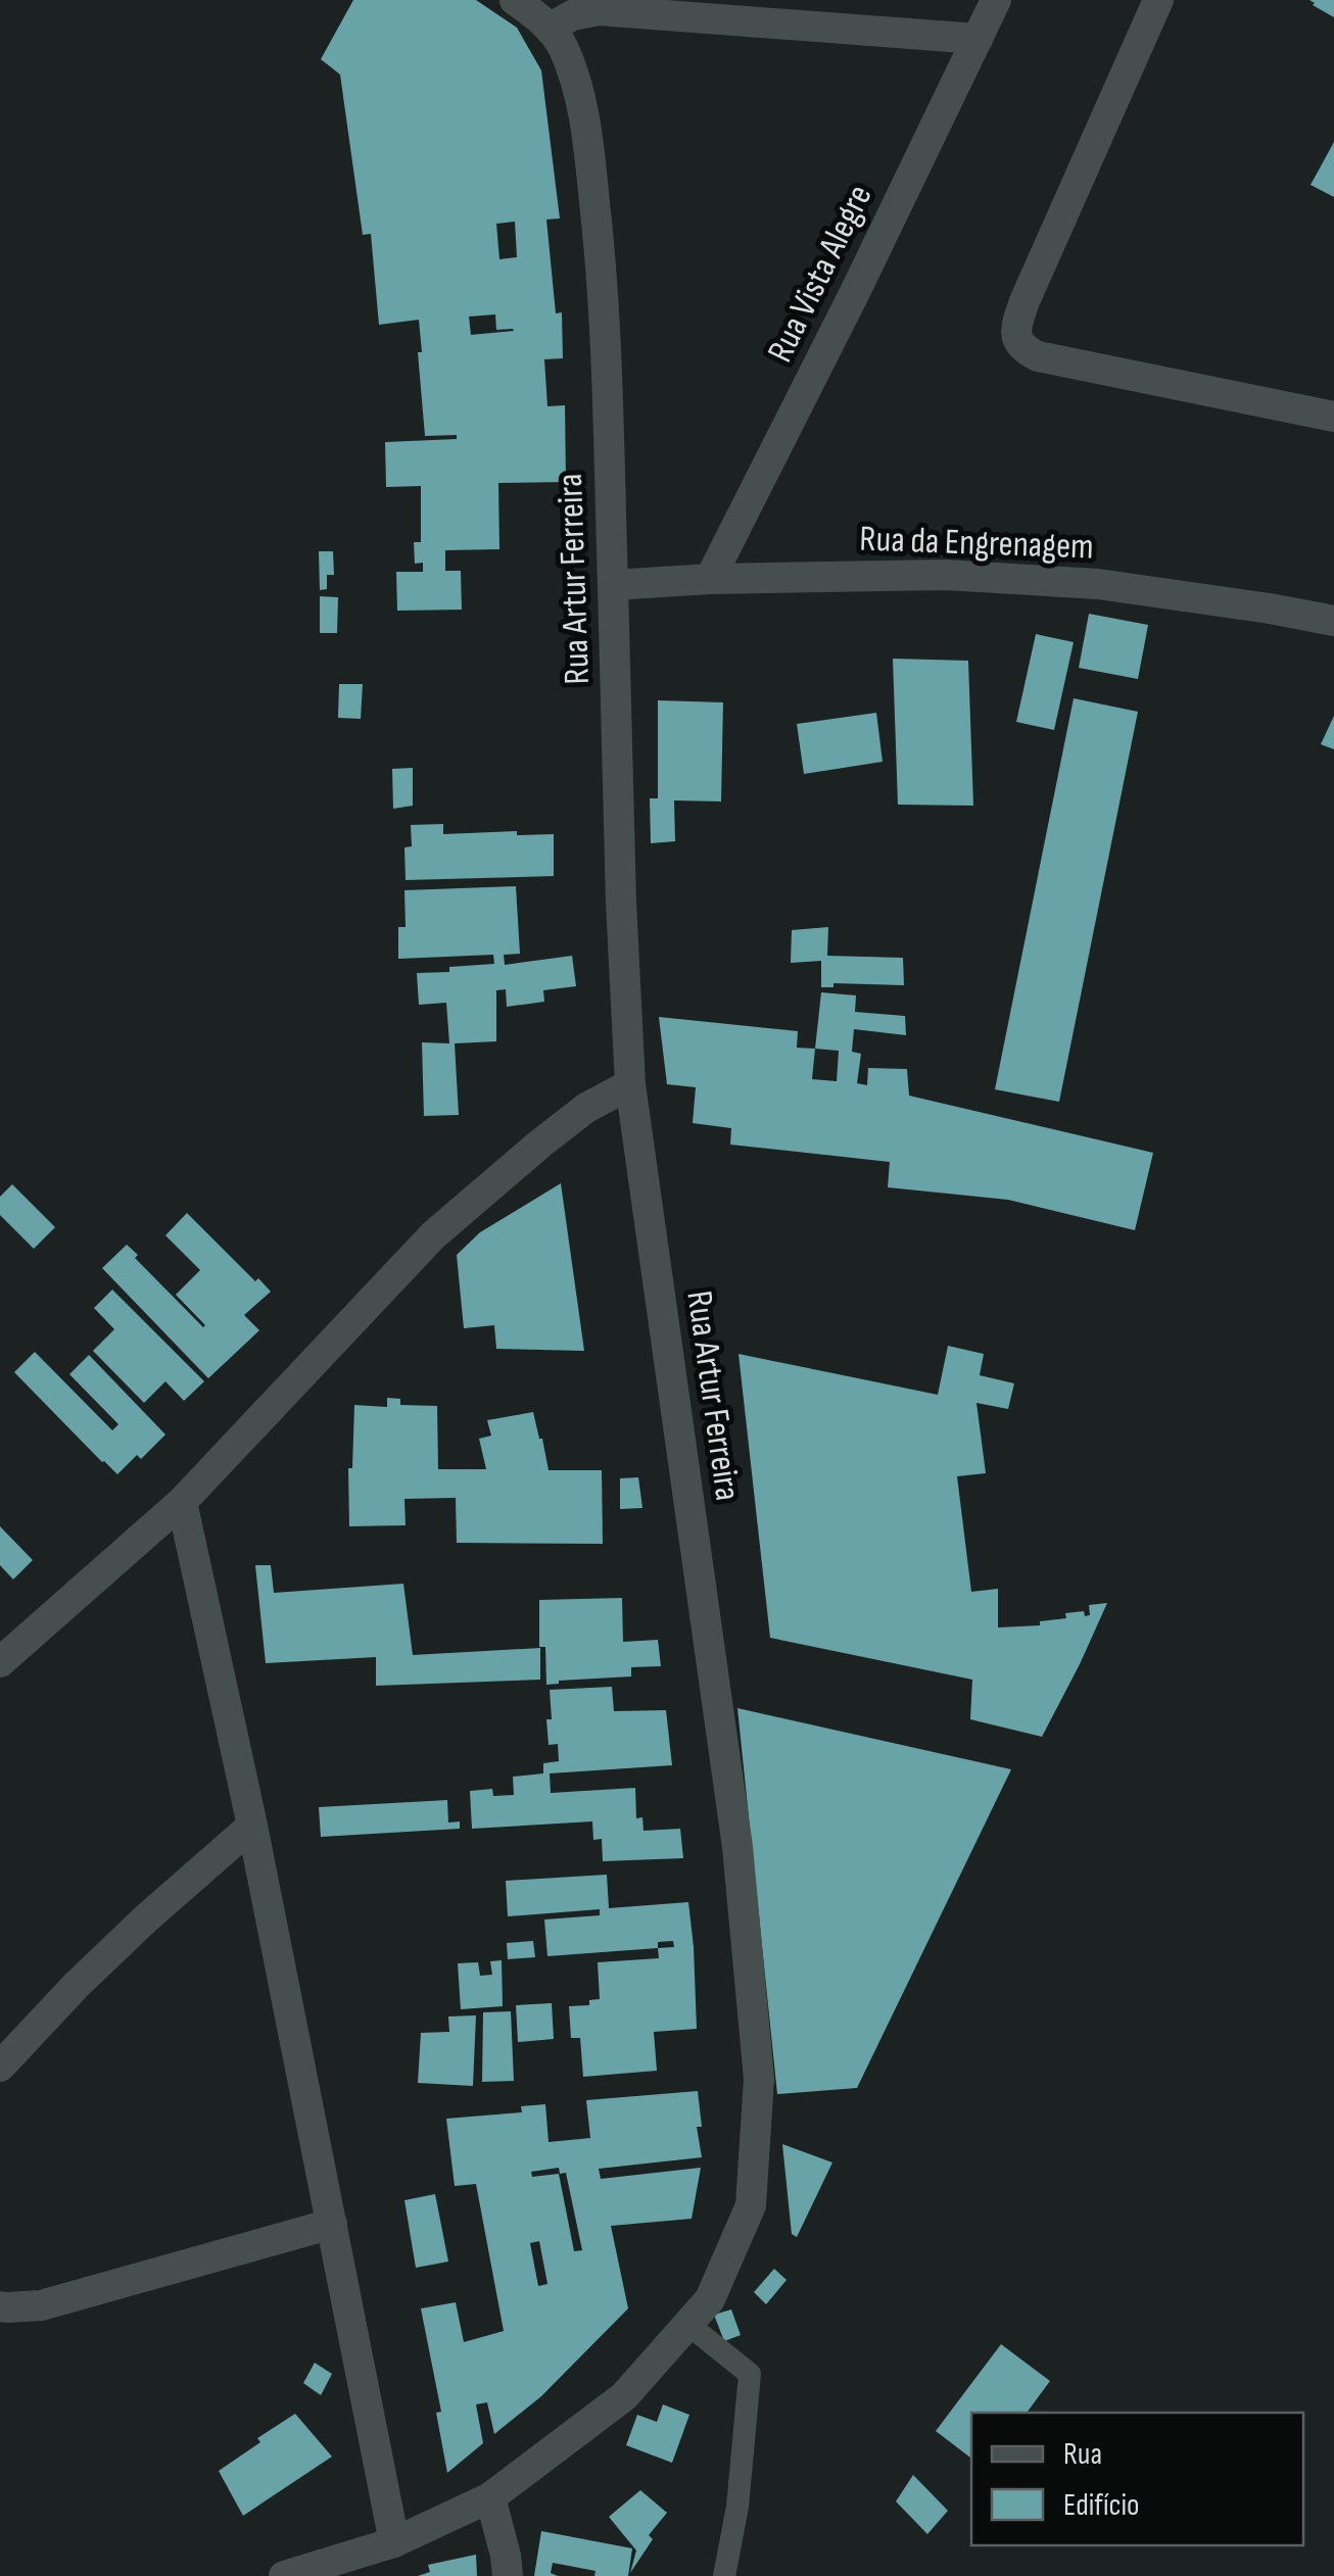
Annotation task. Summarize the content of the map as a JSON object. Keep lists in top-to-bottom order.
{
  "streets": {
    "street": ["Rua Vista Alegre", "Rua da Engrenagem", "Rua Artur Ferreira"]
  },
  "crossings": [
    ["Rua Vista Alegre", "Rua da Engrenagem"],
    ["Rua da Engrenagem", "Rua Artur Ferreira"]
  ],
  "legend": ["Rua", "Edifício"]
}
